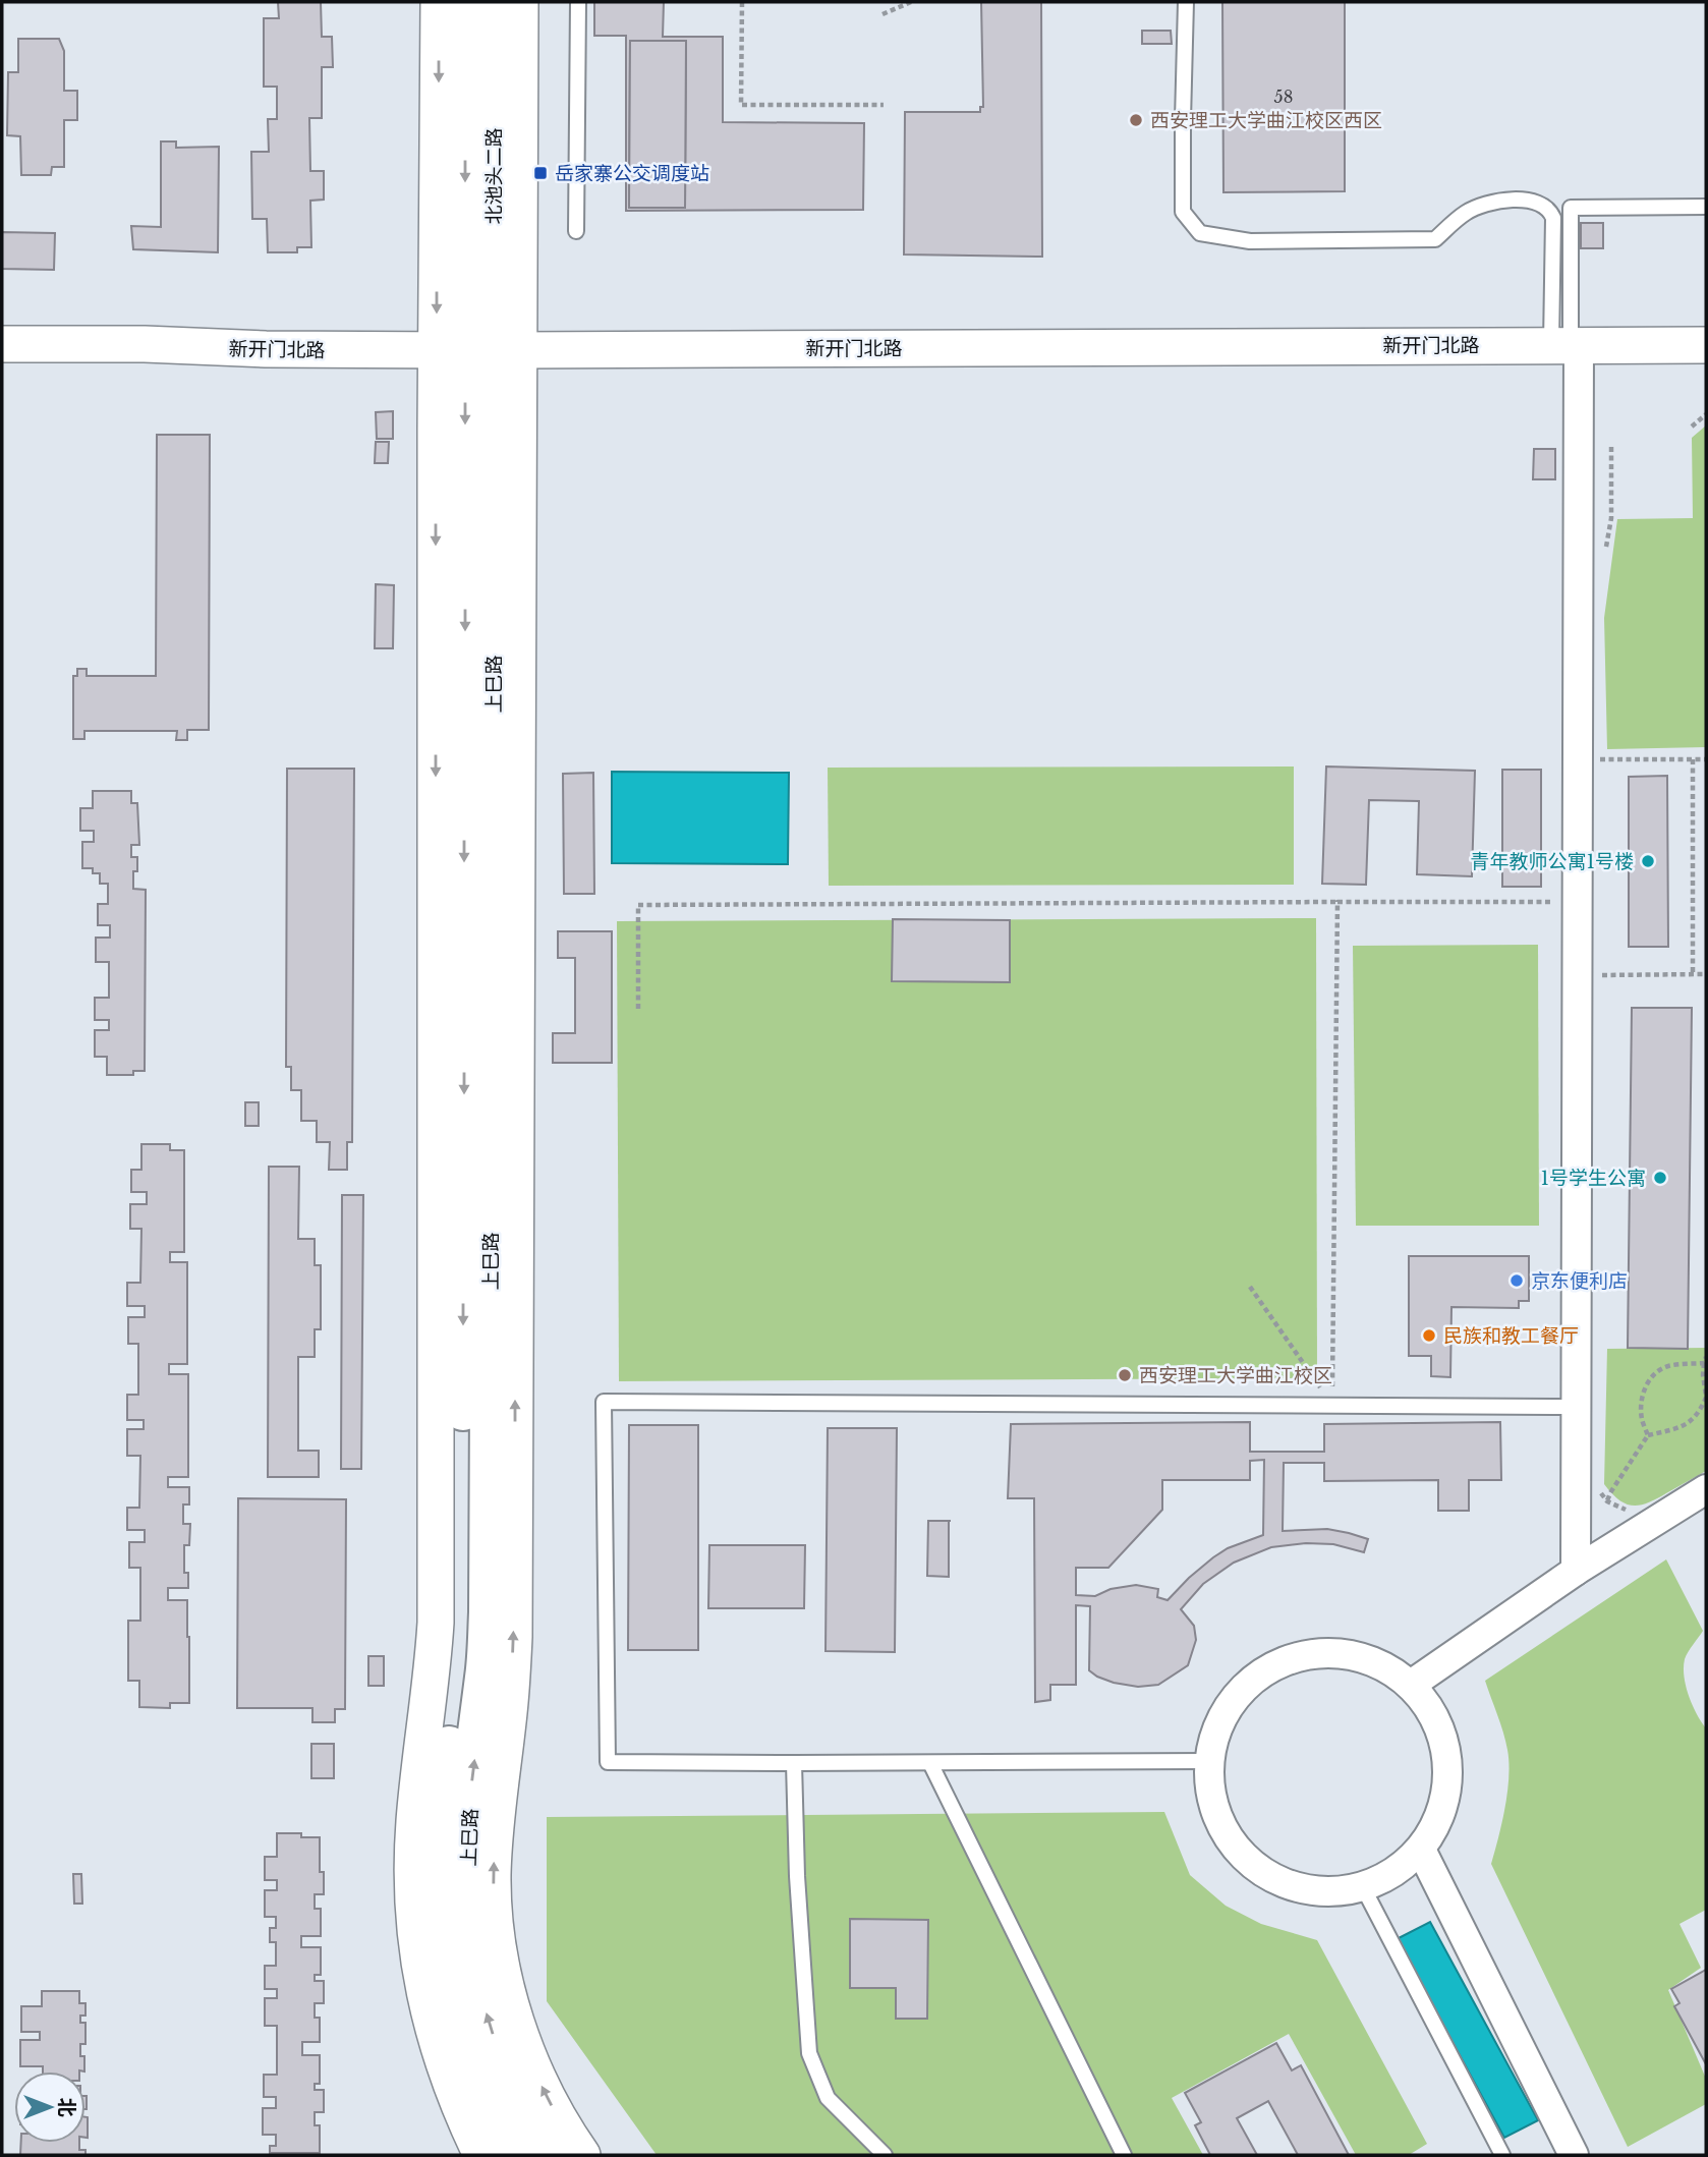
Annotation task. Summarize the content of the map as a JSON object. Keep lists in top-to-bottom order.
{
  "streets": {
    "main road": ["北池头二路", "上巳路"],
    "street": ["新开门北路"]
  },
  "crossings": [
    ["北池头二路", "新开门北路"],
    ["北池头二路", "上巳路"],
    ["新开门北路", "上巳路"]
  ],
  "places": {
    "other": [
      "西安理工大学曲江校区西区",
      "青年教师公寓1号楼",
      "1号学生公寓",
      "京东便利店",
      "民族和教工餐厅",
      "西安理工大学曲江校区"
    ],
    "transit": ["岳家寨公交调度站"]
  },
  "house_numbers": ["58"],
  "north": "right"
}
